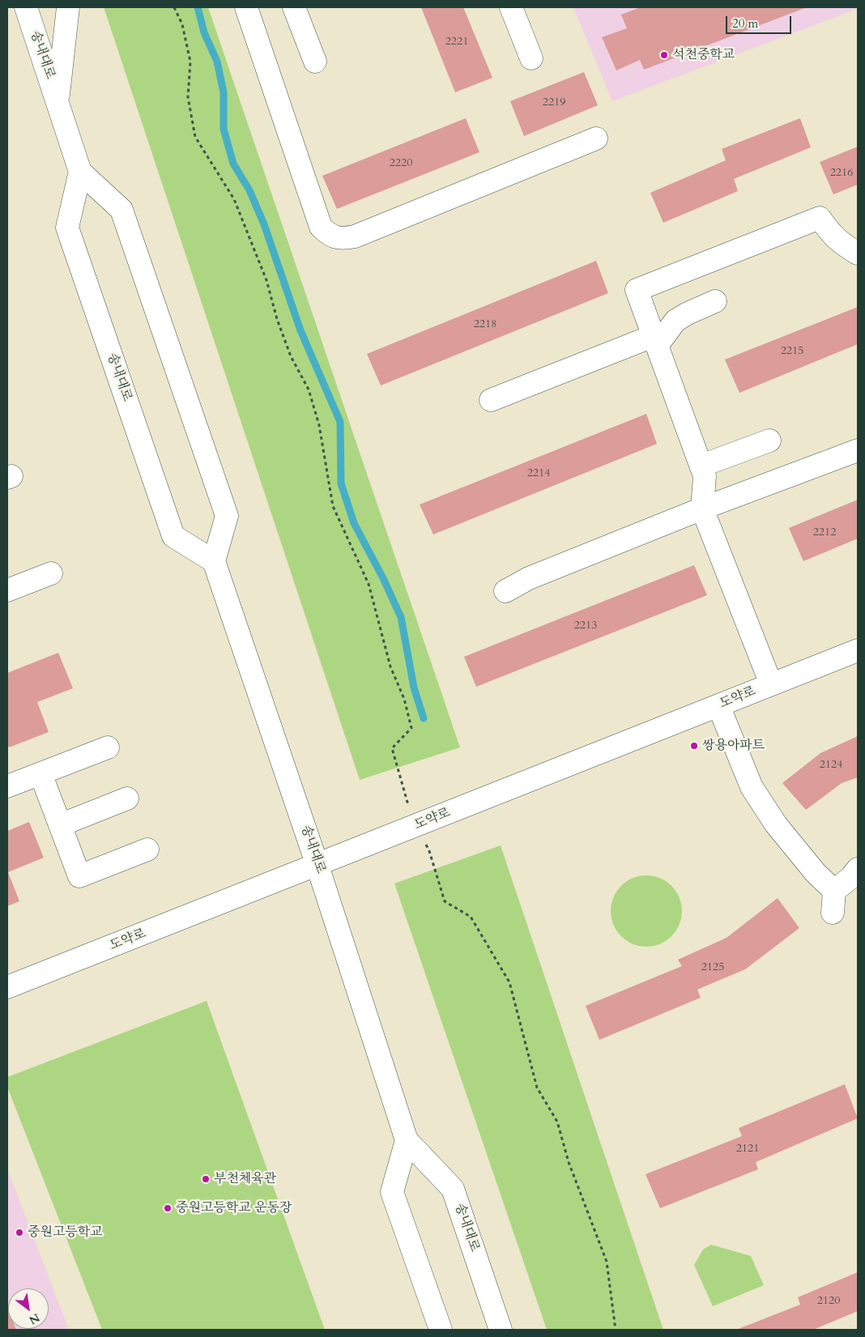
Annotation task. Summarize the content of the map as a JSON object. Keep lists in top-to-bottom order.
{
  "streets": {
    "street": ["송내대로", "도약로"]
  },
  "crossings": [
    ["송내대로", "도약로"]
  ],
  "places": [
    "석천중학교",
    "쌍용아파트",
    "부천체육관",
    "중원고등학교 운동장",
    "중원고등학교"
  ],
  "house_numbers": [
    "2221",
    "2219",
    "2220",
    "2216",
    "2218",
    "2215",
    "2214",
    "2212",
    "2213",
    "2124",
    "2125",
    "2121",
    "2120"
  ],
  "scale_bar": "20 m",
  "north": "bottom right"
}
